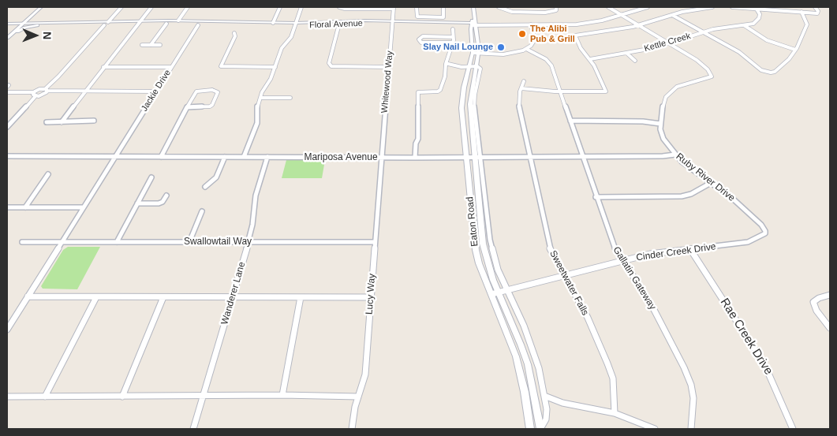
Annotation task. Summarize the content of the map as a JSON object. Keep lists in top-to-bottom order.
{
  "streets": {
    "street": [
      "Floral Avenue",
      "Kettle Creek",
      "Whitewood Way",
      "Jackie Drive",
      "Mariposa Avenue",
      "Ruby River Drive",
      "Eaton Road",
      "Swallowtail Way",
      "Cinder Creek Drive",
      "Gallatin Gateway",
      "Sweetwater Falls",
      "Wanderer Lane",
      "Lucy Way",
      "Rae Creek Drive"
    ]
  },
  "crossings": [
    ["Floral Avenue", "Whitewood Way"],
    ["Floral Avenue", "Jackie Drive"],
    ["Floral Avenue", "Eaton Road"],
    ["Kettle Creek", "Ruby River Drive"],
    ["Whitewood Way", "Mariposa Avenue"],
    ["Whitewood Way", "Lucy Way"],
    ["Jackie Drive", "Mariposa Avenue"],
    ["Jackie Drive", "Swallowtail Way"],
    ["Mariposa Avenue", "Ruby River Drive"],
    ["Mariposa Avenue", "Eaton Road"],
    ["Mariposa Avenue", "Gallatin Gateway"],
    ["Mariposa Avenue", "Sweetwater Falls"],
    ["Mariposa Avenue", "Wanderer Lane"],
    ["Mariposa Avenue", "Lucy Way"],
    ["Ruby River Drive", "Cinder Creek Drive"],
    ["Eaton Road", "Cinder Creek Drive"],
    ["Swallowtail Way", "Wanderer Lane"],
    ["Swallowtail Way", "Lucy Way"],
    ["Cinder Creek Drive", "Gallatin Gateway"],
    ["Cinder Creek Drive", "Sweetwater Falls"],
    ["Cinder Creek Drive", "Rae Creek Drive"]
  ],
  "places": ["The Alibi Pub & Grill", "Slay Nail Lounge"],
  "north": "right"
}
